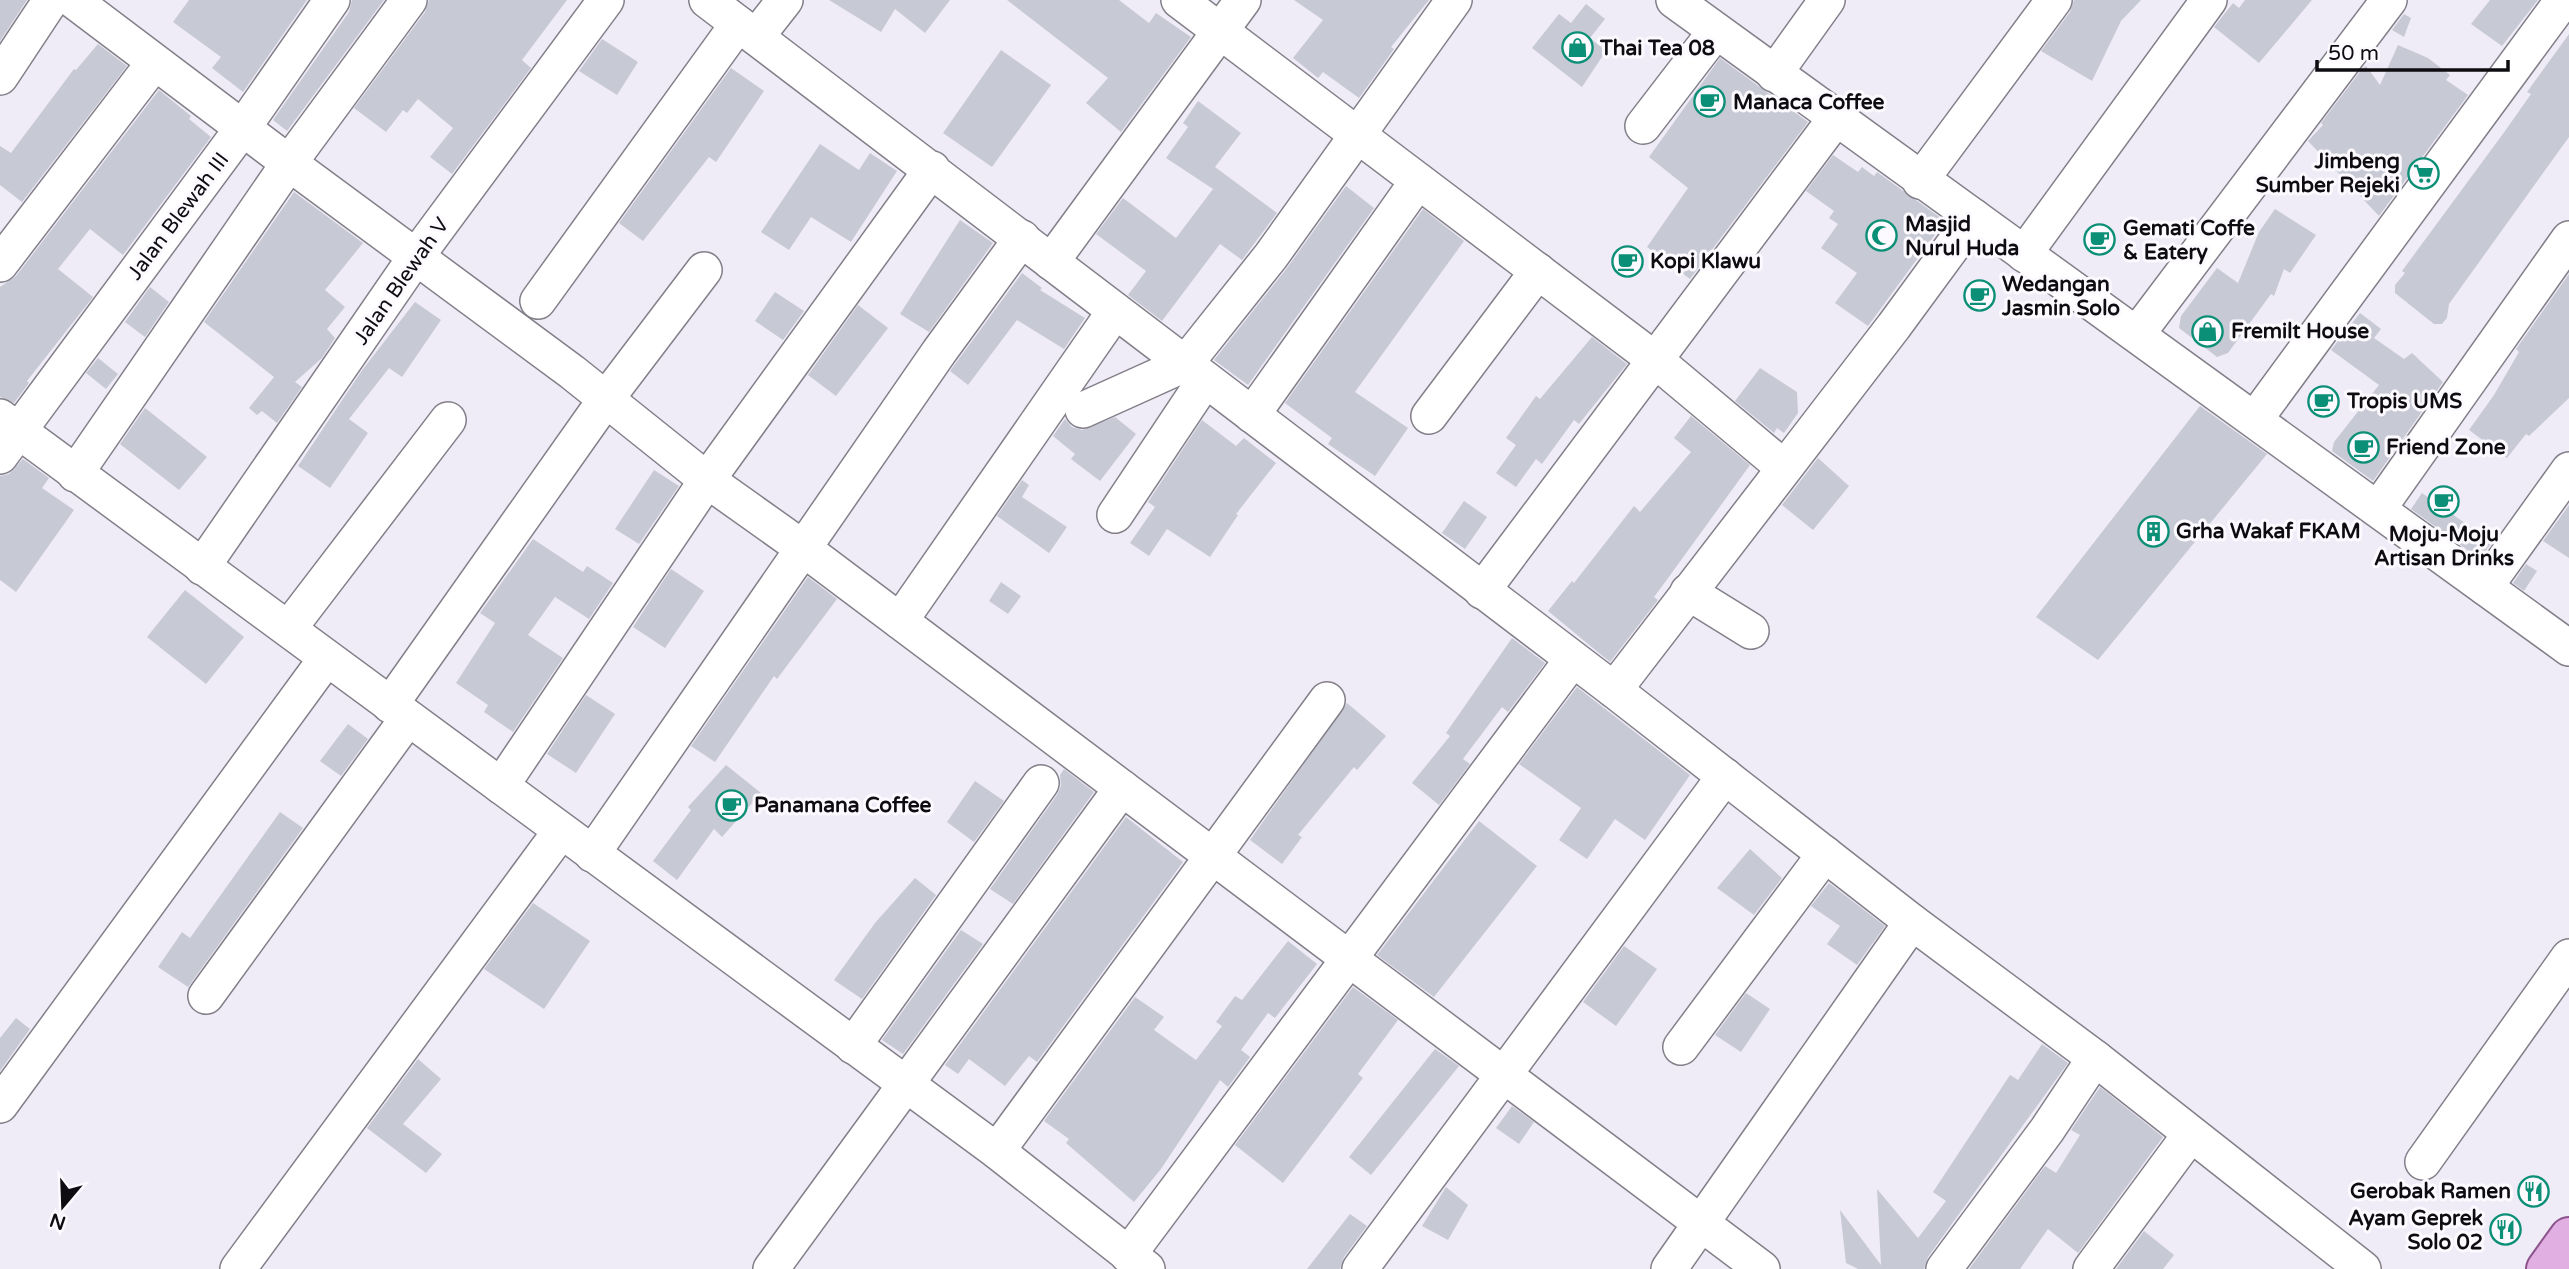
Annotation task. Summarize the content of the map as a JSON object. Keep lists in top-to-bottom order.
{
  "streets": {
    "street": ["Jalan Blewah III", "Jalan Blewah V"]
  },
  "places": {
    "shop": ["Thai Tea 08", "Fremilt House"],
    "cafe": [
      "Manaca Coffee",
      "Gemati Coffe & Eatery",
      "Kopi Klawu",
      "Wedangan Jasmin Solo",
      "Tropis UMS",
      "Friend Zone",
      "Moju-Moju Artisan Drinks",
      "Panamana Coffee"
    ],
    "supermarket": ["Jimbeng Sumber Rejeki"],
    "mosque": ["Masjid Nurul Huda"],
    "building": ["Grha Wakaf FKAM"],
    "restaurant": ["Gerobak Ramen", "Ayam Geprek Solo 02"]
  },
  "scale_bar": "50 m",
  "north": "bottom"
}
